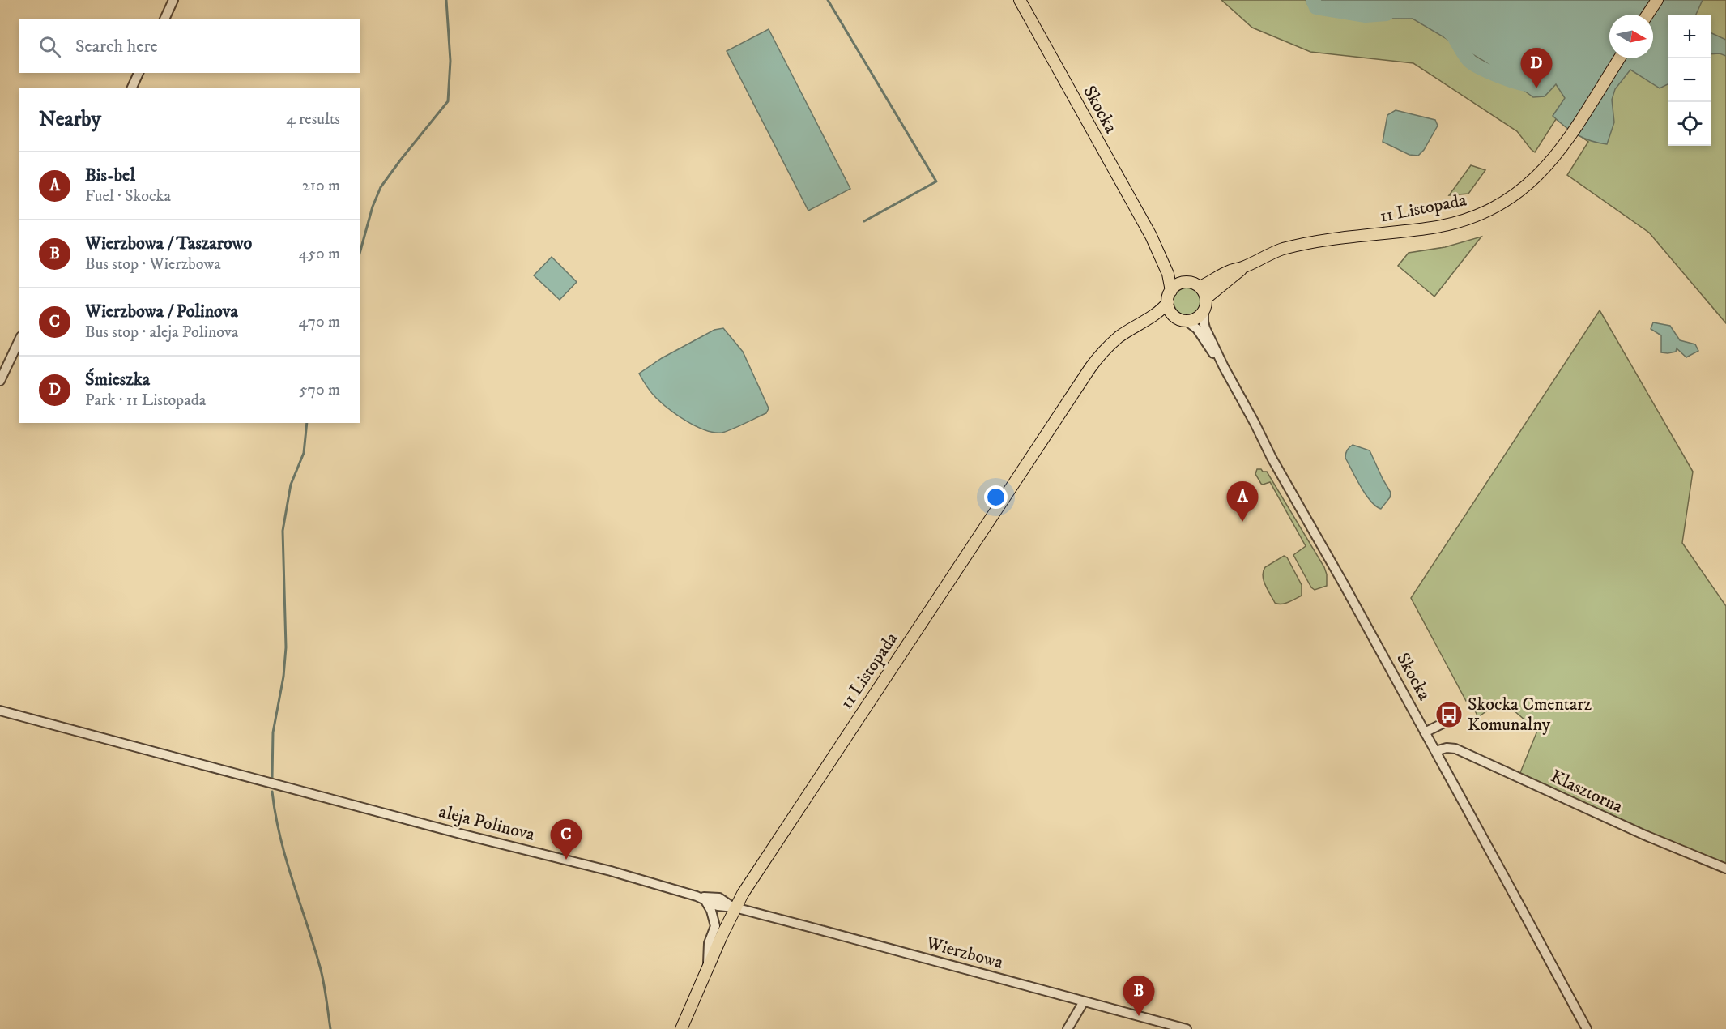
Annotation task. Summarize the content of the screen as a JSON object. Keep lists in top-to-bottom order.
{
  "streets": {
    "main road": ["Skocka", "11 Listopada"],
    "street": ["Klasztorna", "aleja Polinova", "Wierzbowa"]
  },
  "crossings": [
    ["Skocka", "11 Listopada"],
    ["Skocka", "Klasztorna"],
    ["11 Listopada", "aleja Polinova"],
    ["11 Listopada", "Wierzbowa"],
    ["aleja Polinova", "Wierzbowa"]
  ],
  "places": {
    "bus stop": ["Skocka Cmentarz Komunalny"]
  },
  "north": "right",
  "page": {
    "map_buttons": ["+", "−"],
    "search": "Search here",
    "pins": [
      "D",
      "A",
      "C",
      "B"
    ],
    "heading": ["Nearby", "4 results"],
    "list": [
      {
        "mark": "A",
        "name": "Bis-bel",
        "note": "Fuel · Skocka",
        "value": "210 m"
      },
      {
        "mark": "B",
        "name": "Wierzbowa / Taszarowo",
        "note": "Bus stop · Wierzbowa",
        "value": "450 m"
      },
      {
        "mark": "C",
        "name": "Wierzbowa / Polinova",
        "note": "Bus stop · aleja Polinova",
        "value": "470 m"
      },
      {
        "mark": "D",
        "name": "Śmieszka",
        "note": "Park · 11 Listopada",
        "value": "570 m"
      }
    ]
  }
}
